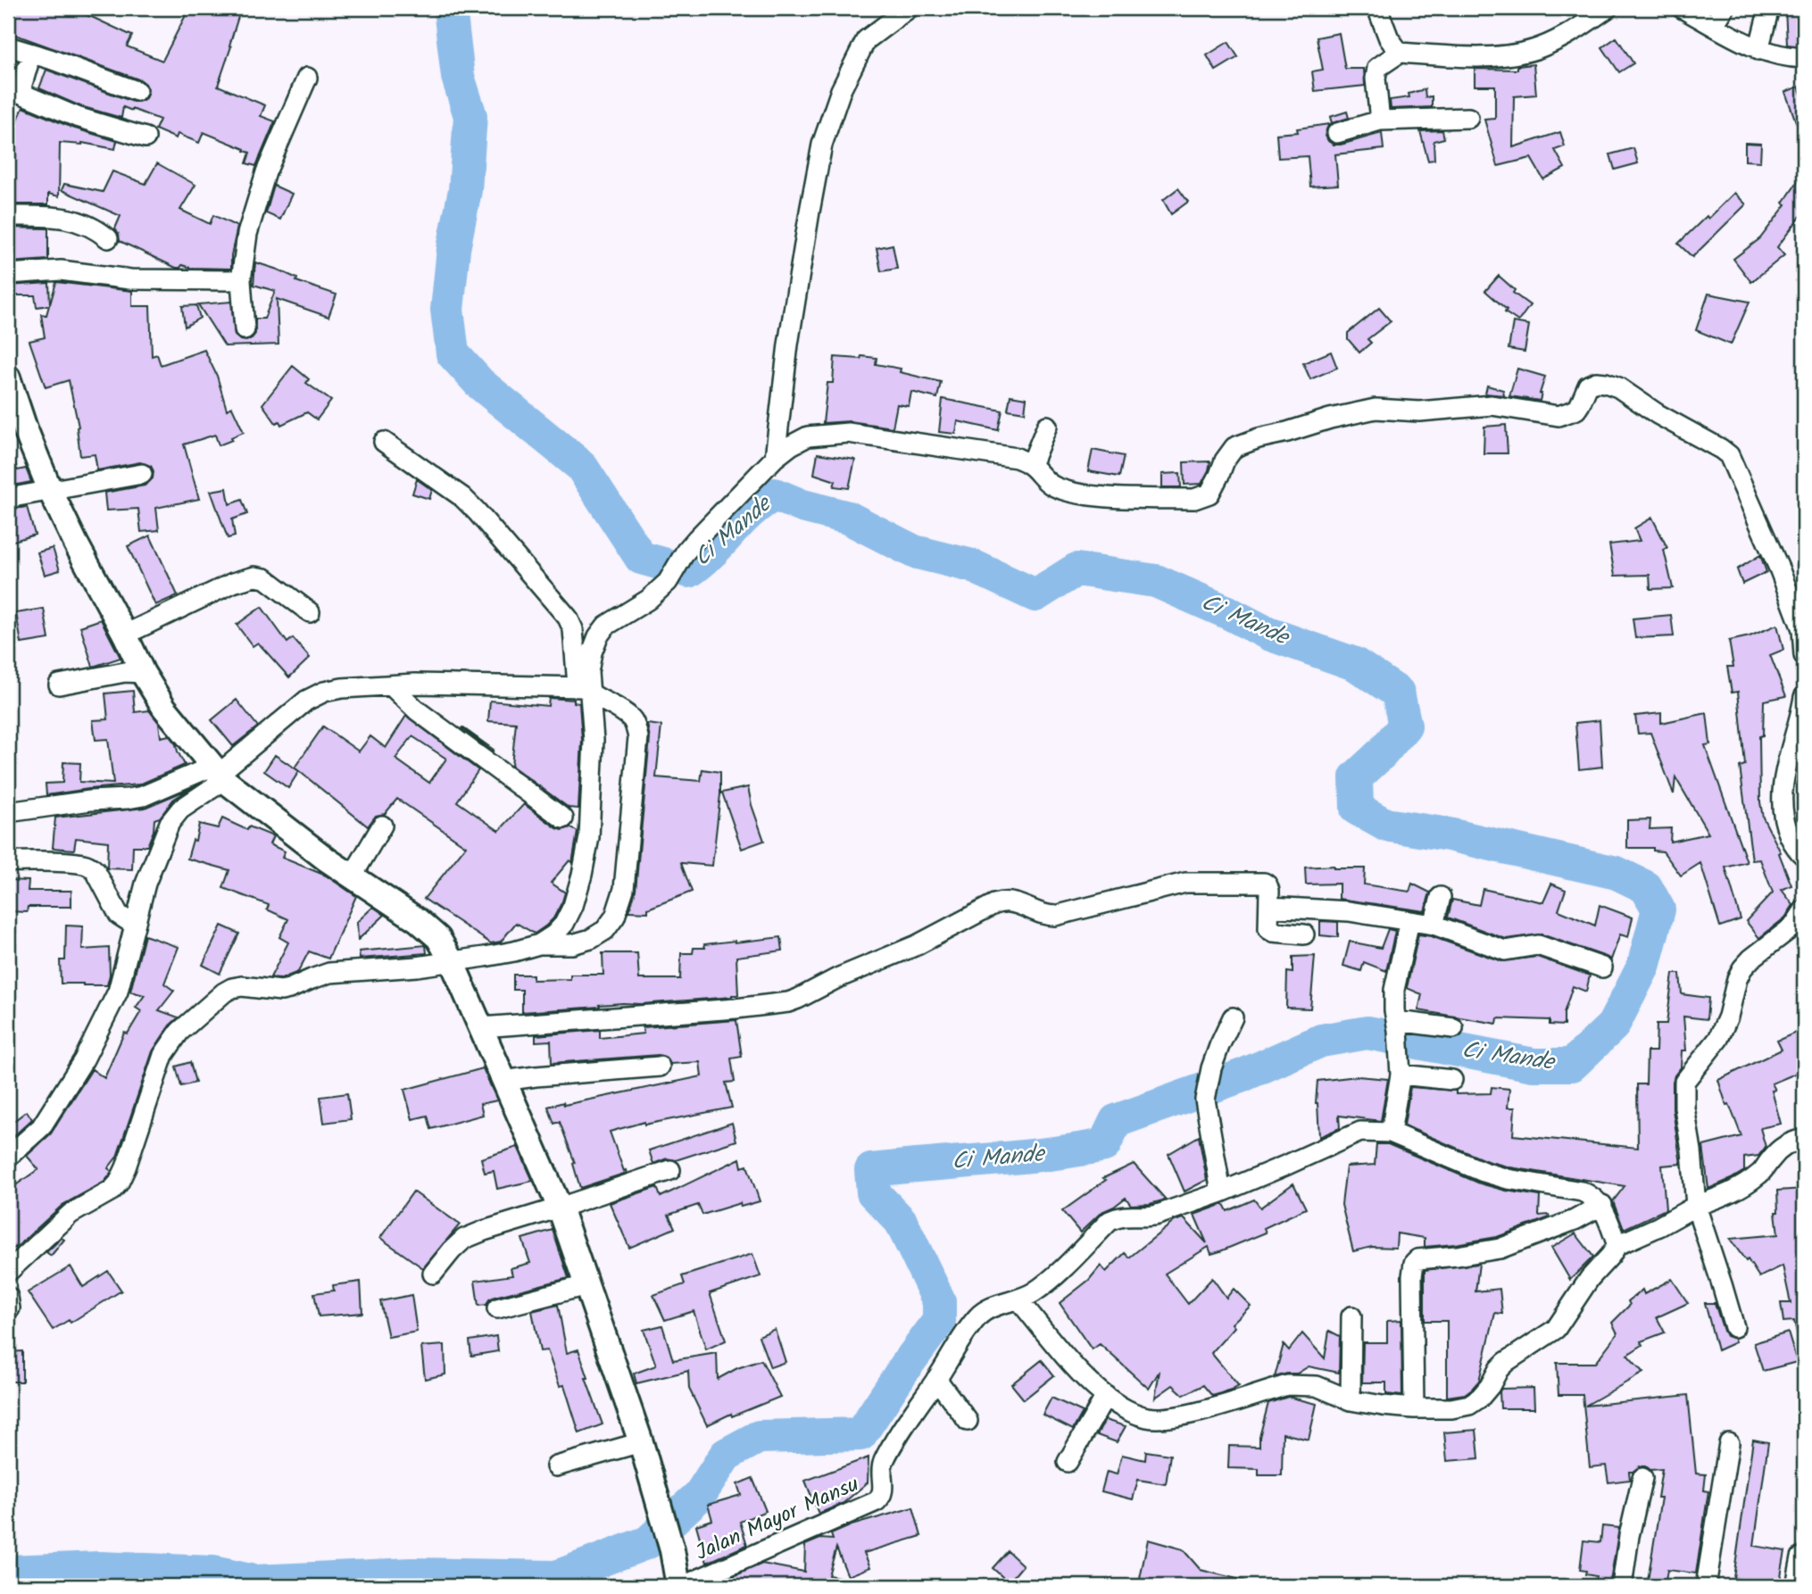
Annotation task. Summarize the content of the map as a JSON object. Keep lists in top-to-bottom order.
{
  "streets": {
    "street": ["Jalan Mayor Mansu"]
  },
  "water": ["Ci Mande"]
}
